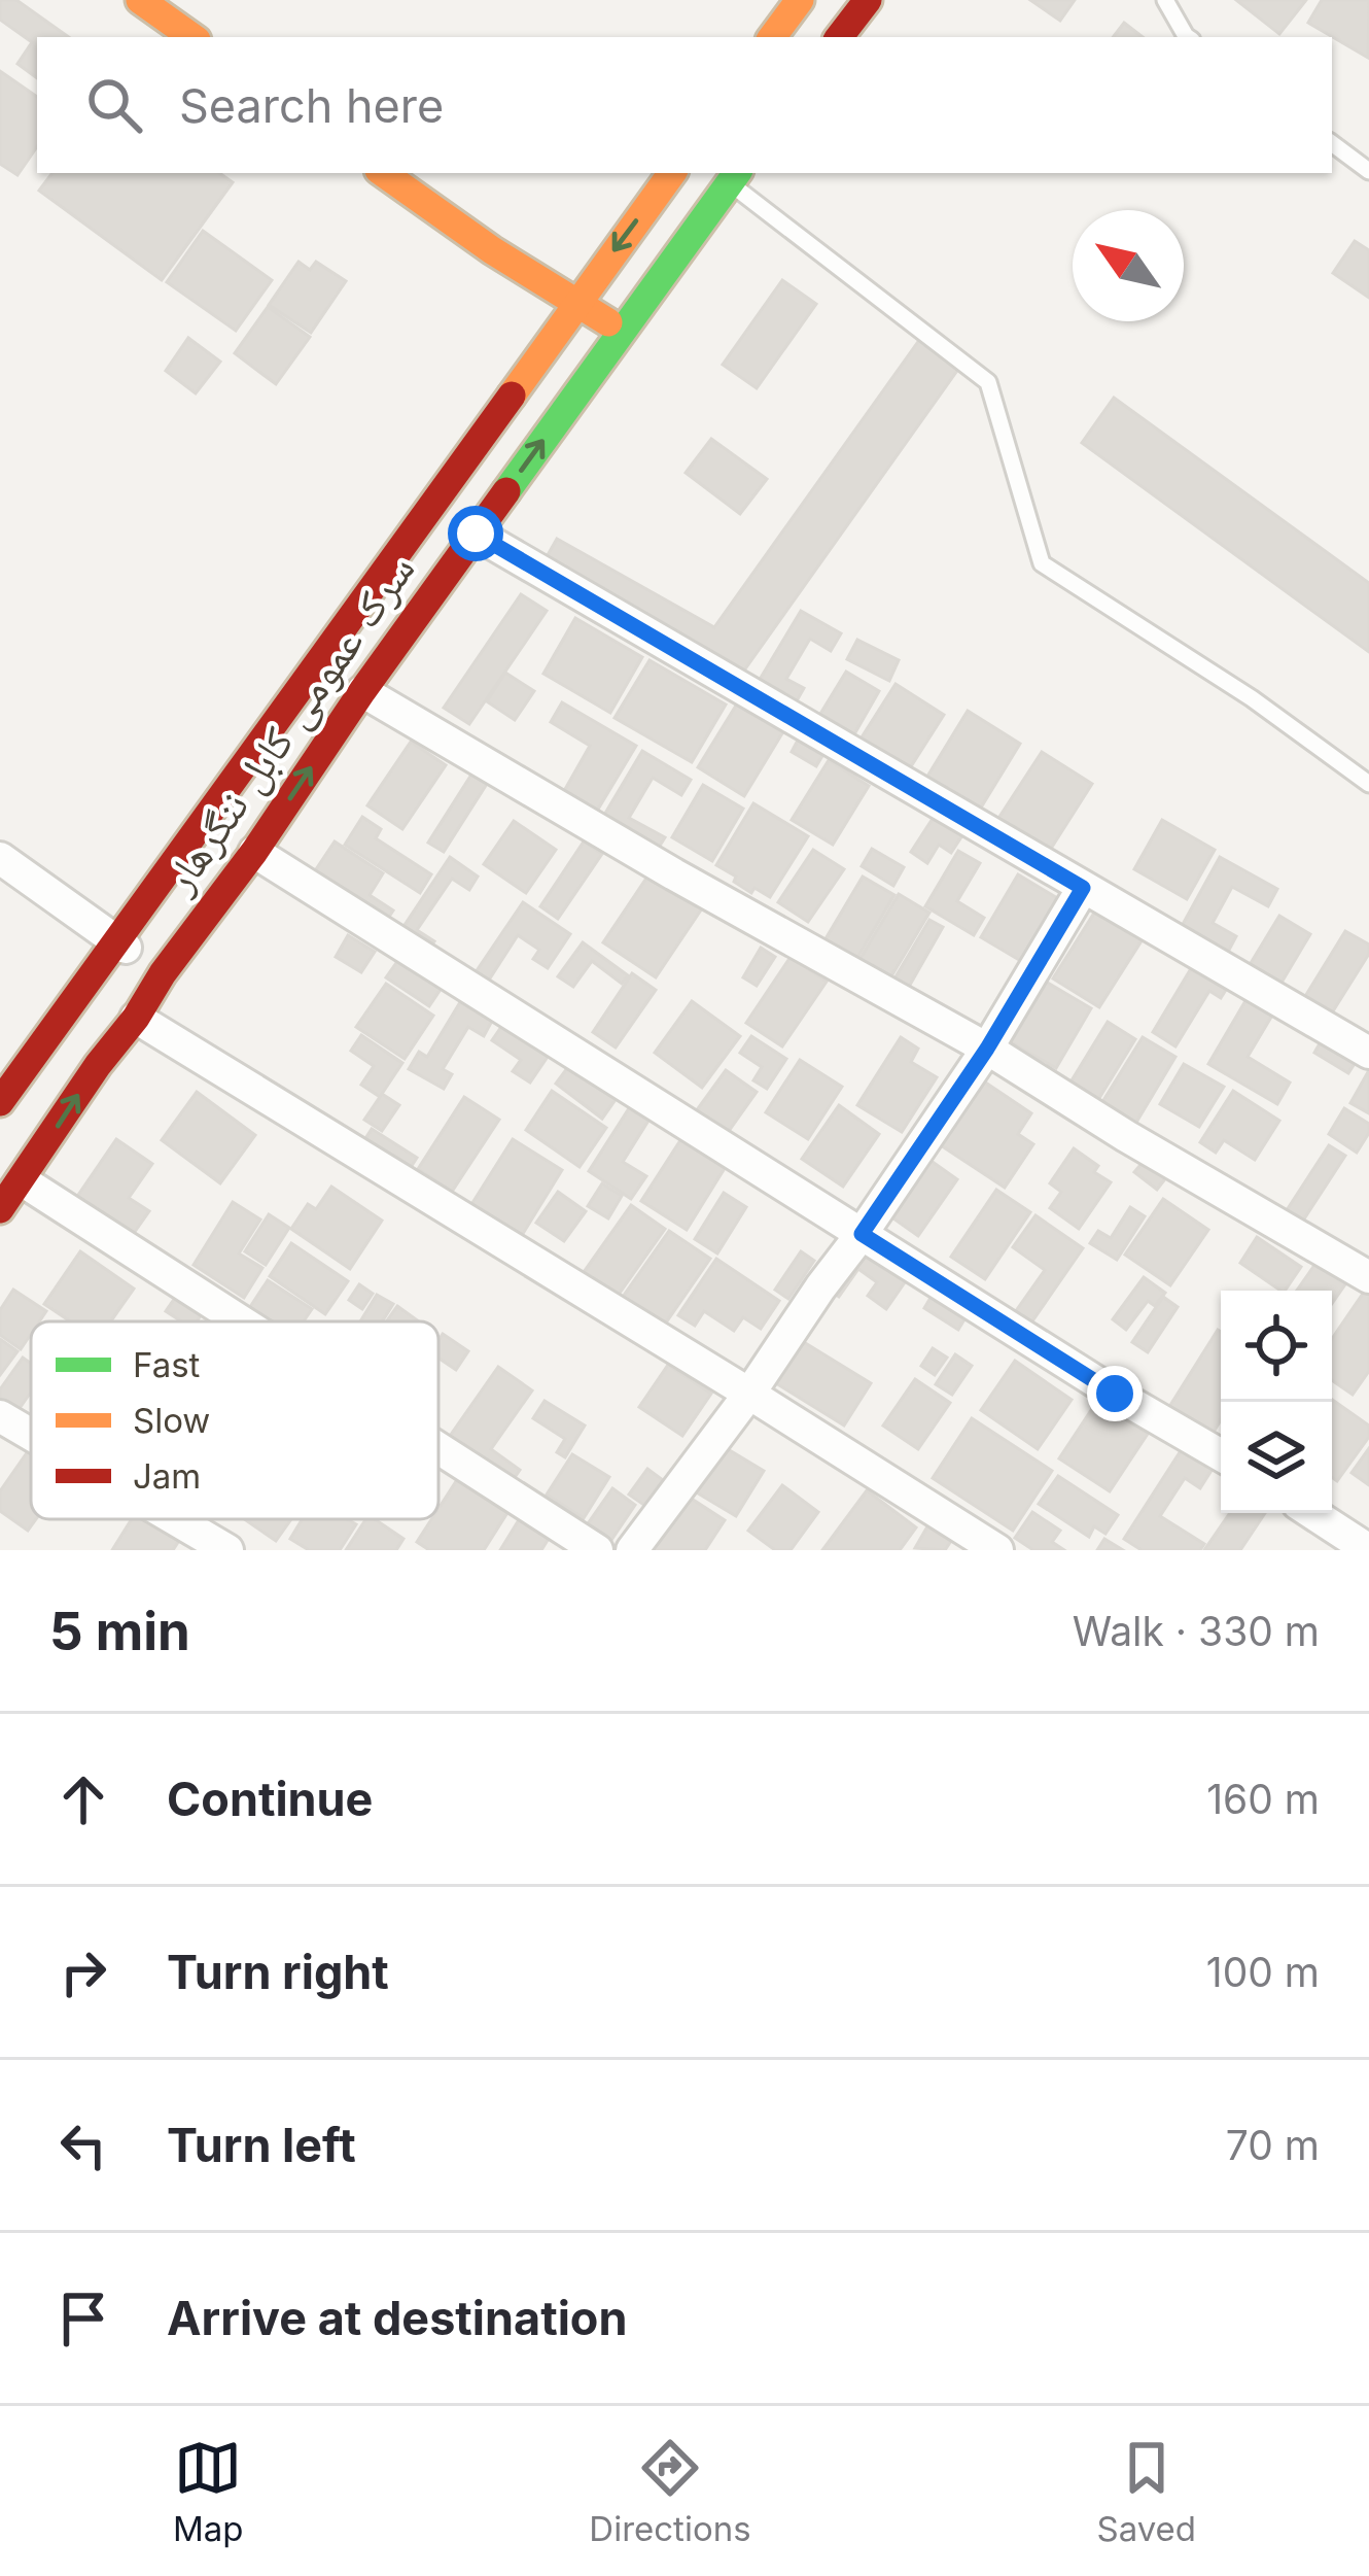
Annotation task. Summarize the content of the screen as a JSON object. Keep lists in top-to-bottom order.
{
  "streets": {
    "highway": ["سرک عمومی کابل ننگرهار"]
  },
  "legend": ["Fast", "Slow", "Jam"],
  "north": "top left",
  "page": {
    "search": "Search here",
    "heading": ["5 min", "Walk · 330 m"],
    "list": [
      ["Continue", "160 m"],
      ["Turn right", "100 m"],
      ["Turn left", "70 m"],
      "Arrive at destination"
    ],
    "nav": ["Map", "Directions", "Saved"]
  }
}
